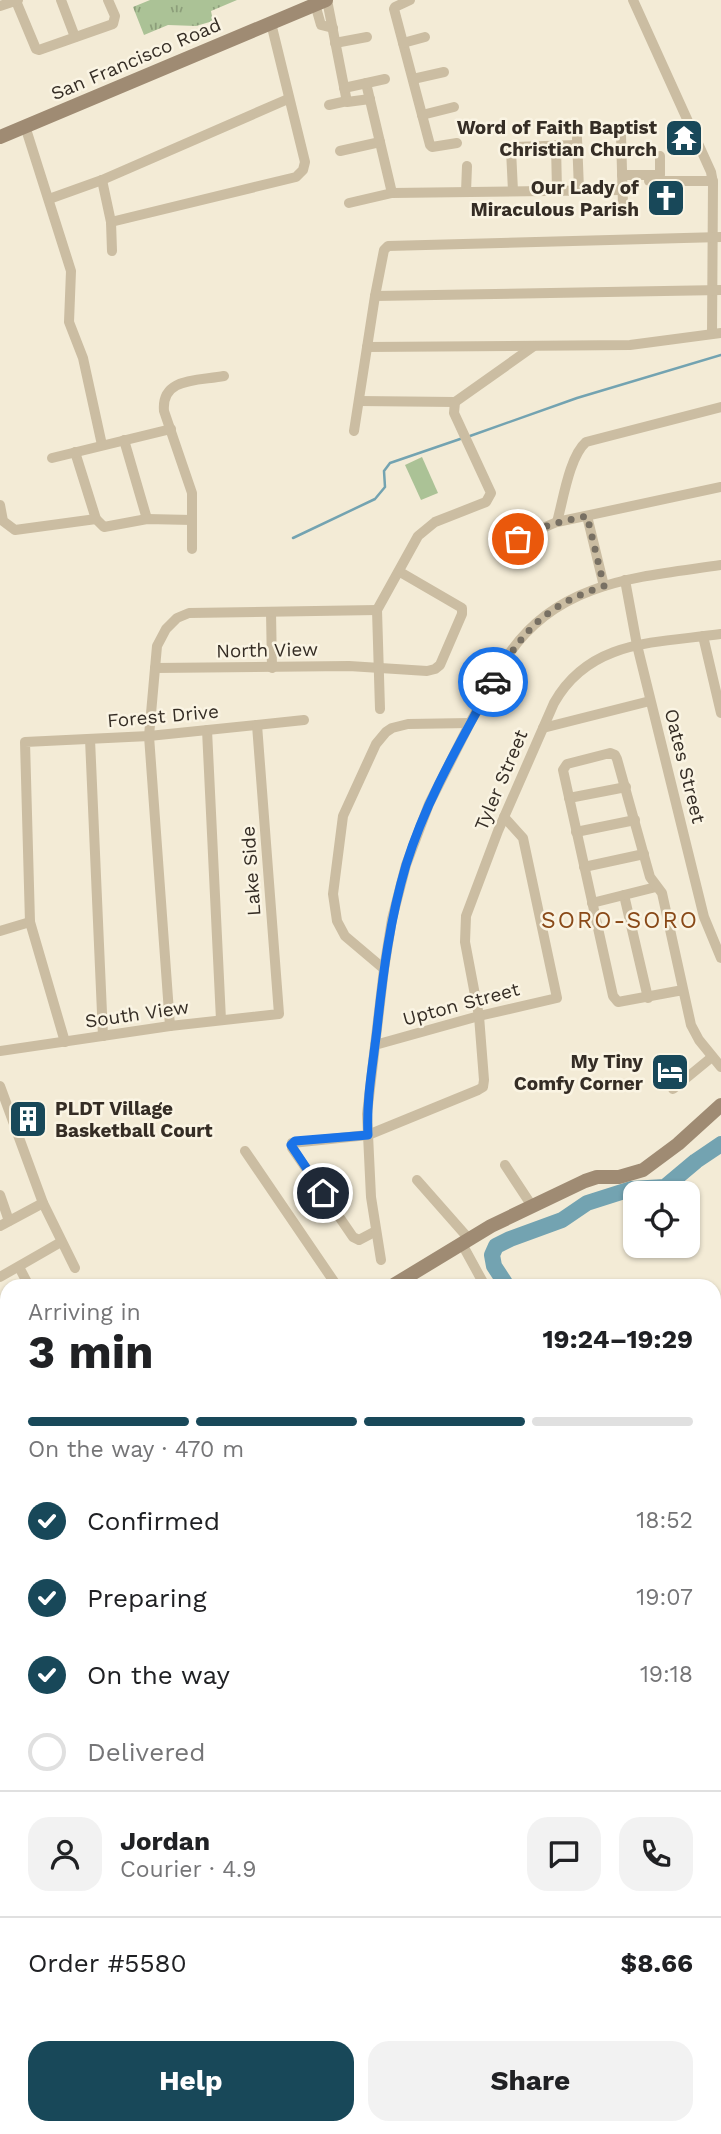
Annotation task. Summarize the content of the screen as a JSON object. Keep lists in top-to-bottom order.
{
  "streets": {
    "street": [
      "San Francisco Road",
      "North View",
      "Forest Drive",
      "Oates Street",
      "Tyler Street",
      "Lake Side",
      "Upton Street",
      "South View"
    ]
  },
  "crossings": [
    ["Forest Drive", "Lake Side"],
    ["Oates Street", "Tyler Street"],
    ["Tyler Street", "Upton Street"],
    ["Lake Side", "South View"]
  ],
  "districts": ["SORO-SORO"],
  "places": {
    "temple": ["Word of Faith Baptist Christian Church"],
    "church": ["Our Lady of Miraculous Parish"],
    "hotel": ["My Tiny Comfy Corner"],
    "building": ["PLDT Village Basketball Court"]
  },
  "page": {
    "heading": ["3 min", "Arriving in", "19:24–19:29"],
    "panel": [
      "Jordan",
      "Courier · 4.9",
      "Order #5580",
      "$8.66"
    ],
    "bar": "On the way · 470 m",
    "list": [
      ["Confirmed", "18:52"],
      ["Preparing", "19:07"],
      ["On the way", "19:18"],
      "Delivered"
    ],
    "buttons": ["Help", "Share"]
  }
}
